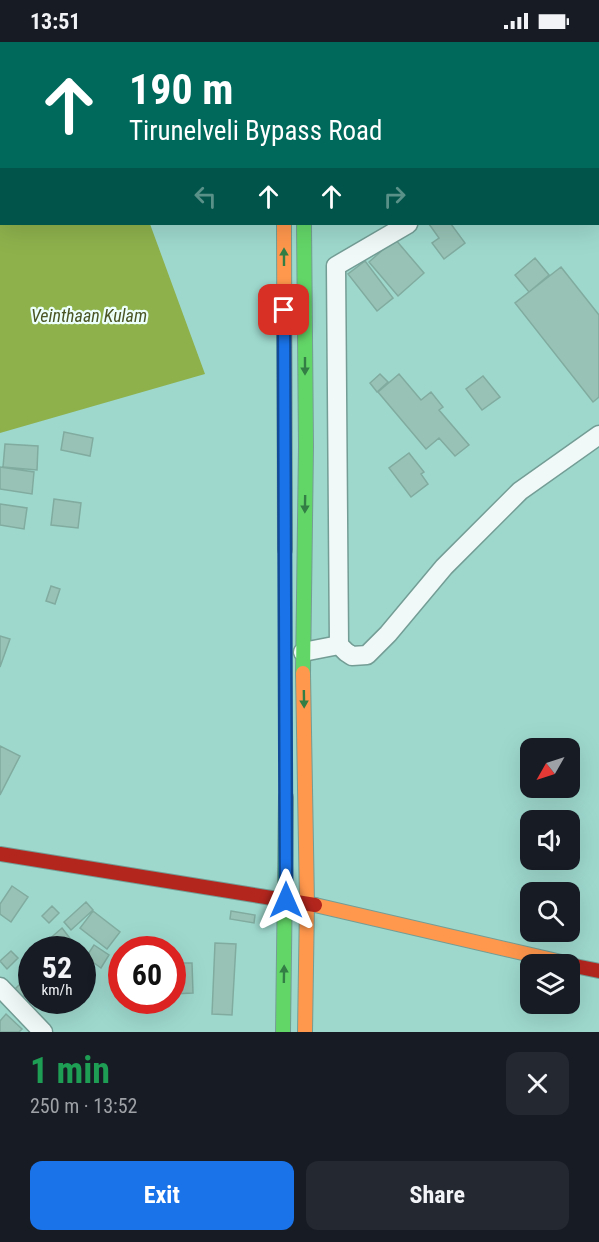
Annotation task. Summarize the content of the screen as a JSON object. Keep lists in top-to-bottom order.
{
  "water": ["Veinthaan Kulam"],
  "north": "bottom left",
  "page": {
    "status": "13:51",
    "turn": ["190 m", "Tirunelveli Bypass Road"],
    "speed": "52 km/h",
    "limit": "60",
    "heading": ["1 min", "250 m · 13:52"],
    "buttons": ["Exit", "Share"]
  }
}
